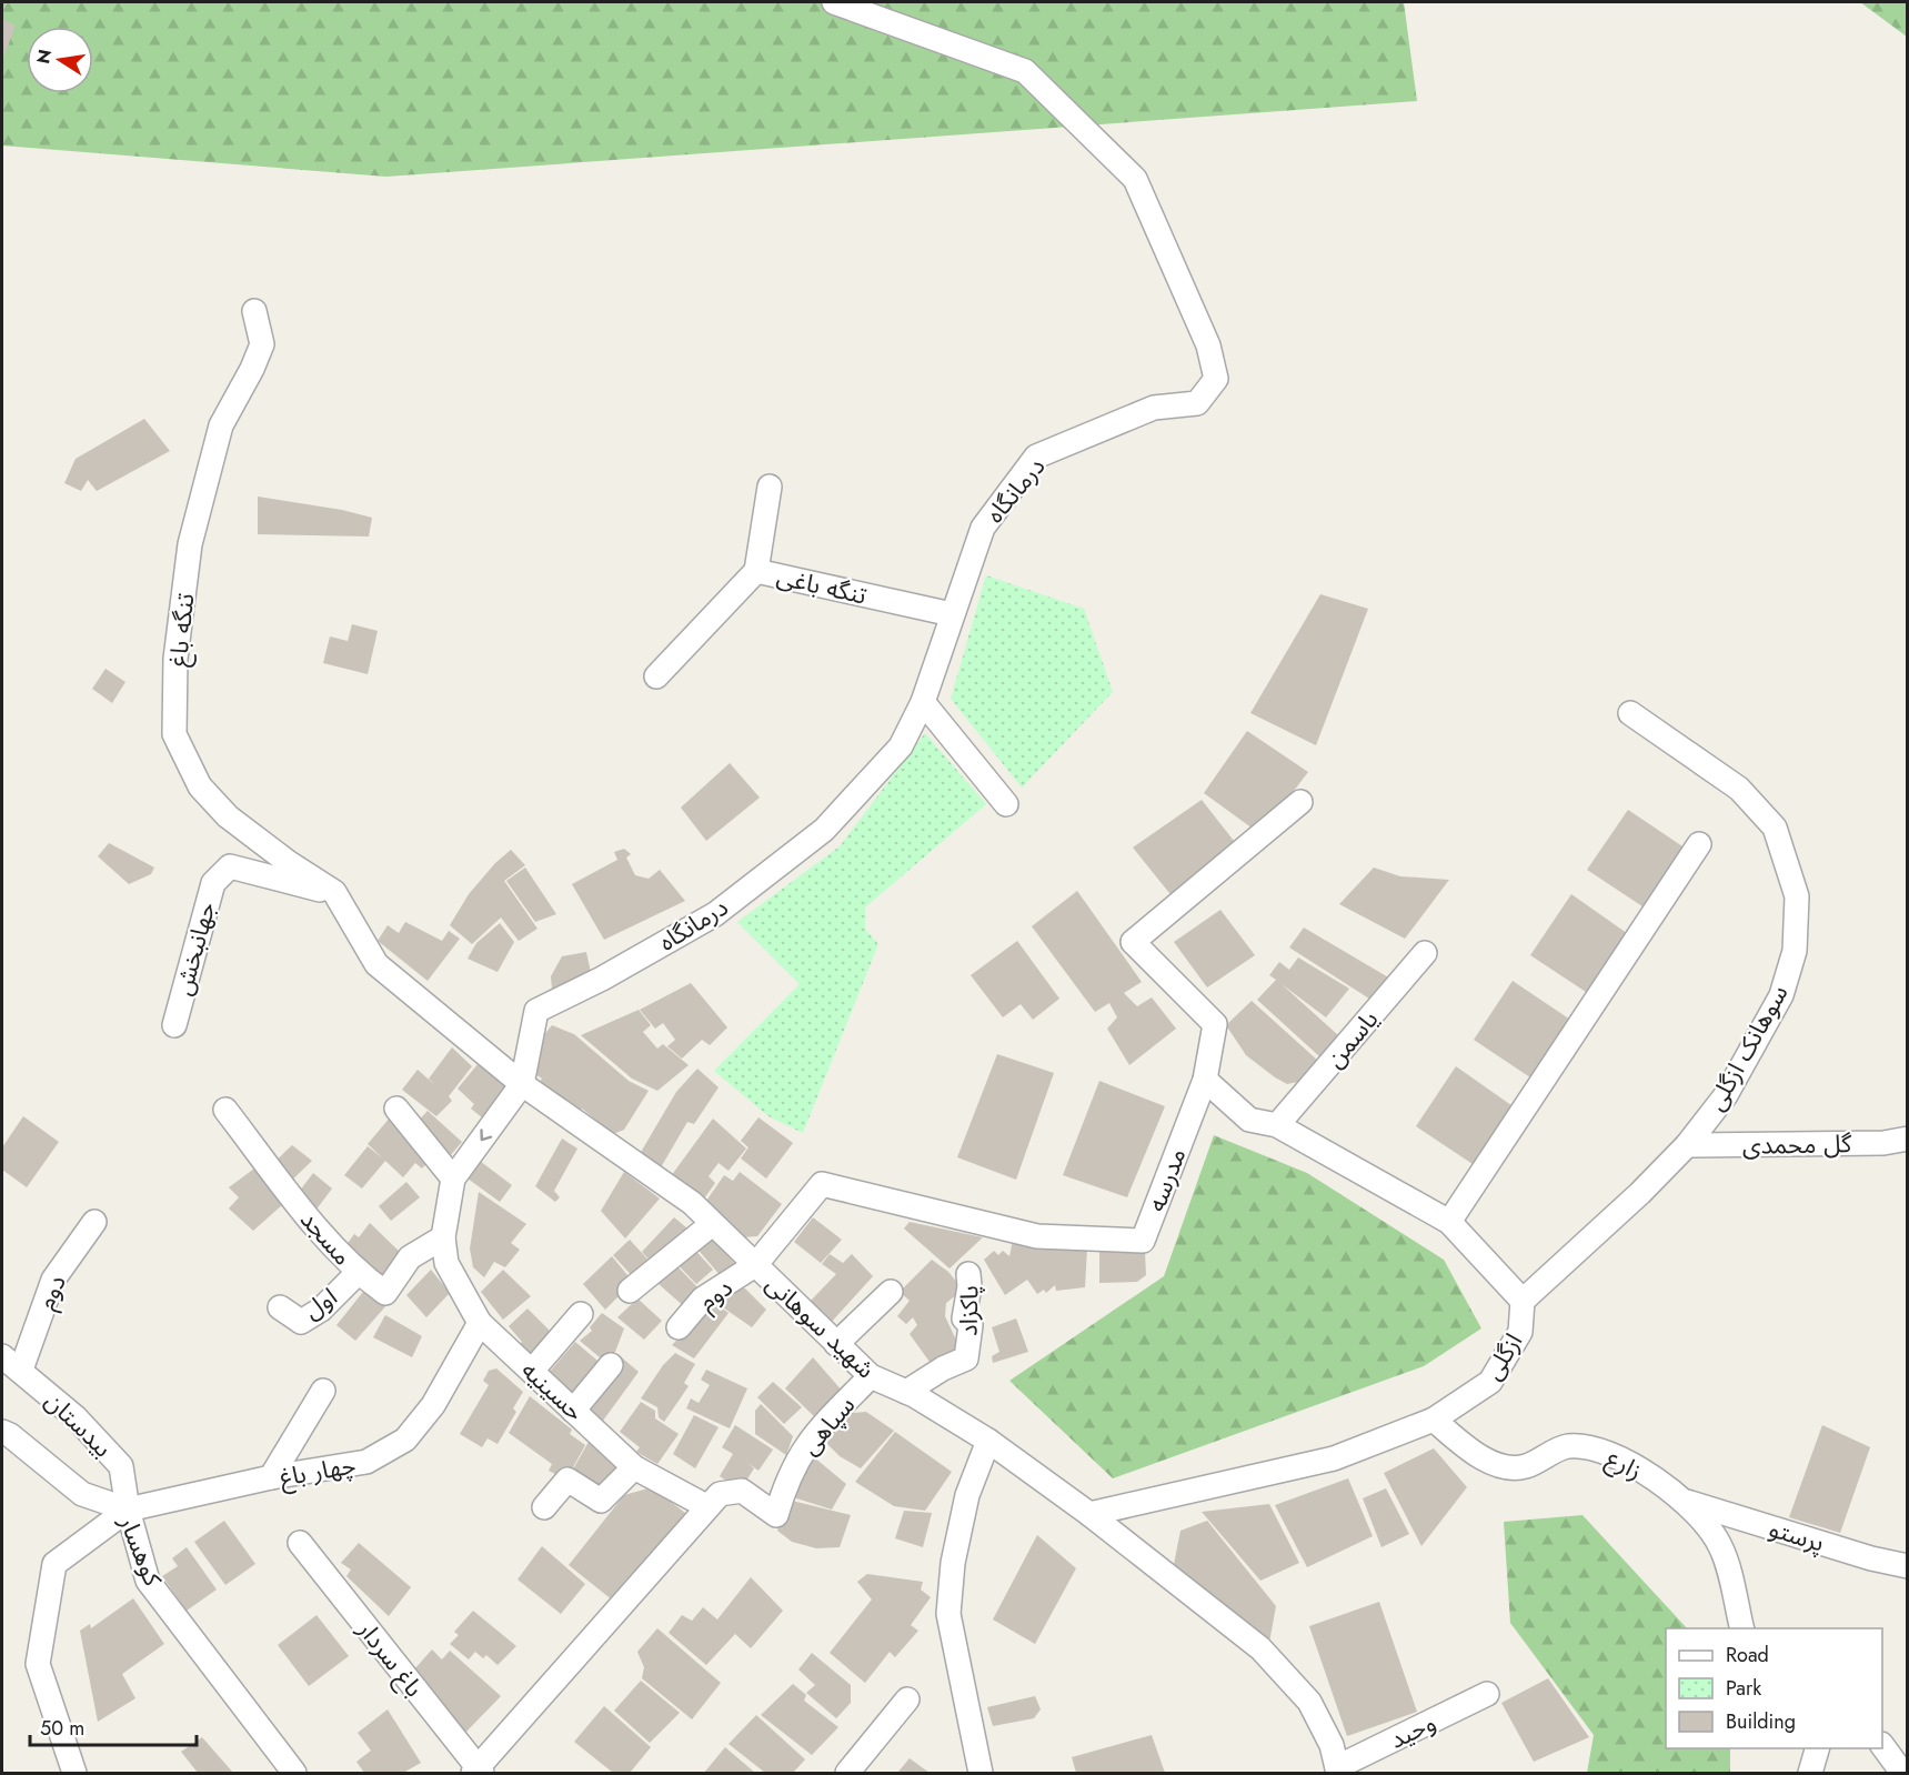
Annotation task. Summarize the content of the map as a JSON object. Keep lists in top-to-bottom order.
{
  "streets": {
    "street": [
      "درمانگاه",
      "تنگه باغی",
      "تنگه باغ",
      "جهانبخش",
      "یاسمن",
      "سوهانک ازگلی",
      "گل محمدی",
      "مدرسه",
      "مسجد",
      "دوم",
      "اول",
      "پاکزاد",
      "شهید سوهانی",
      "ازگلی",
      "حسینیه",
      "بیدستان",
      "سپاهی",
      "زارع",
      "چهار باغ",
      "پرستو",
      "کوهسار",
      "باغ سردار",
      "وحید"
    ]
  },
  "crossings": [
    ["درمانگاه", "تنگه باغی"],
    ["درمانگاه", "شهید سوهانی"],
    ["تنگه باغ", "جهانبخش"],
    ["تنگه باغ", "شهید سوهانی"],
    ["جهانبخش", "شهید سوهانی"],
    ["یاسمن", "ازگلی"],
    ["سوهانک ازگلی", "گل محمدی"],
    ["سوهانک ازگلی", "ازگلی"],
    ["مدرسه", "دوم"],
    ["مدرسه", "شهید سوهانی"],
    ["مدرسه", "ازگلی"],
    ["مسجد", "اول"],
    ["مسجد", "حسینیه"],
    ["دوم", "شهید سوهانی"],
    ["دوم", "بیدستان"],
    ["پاکزاد", "شهید سوهانی"],
    ["شهید سوهانی", "ازگلی"],
    ["شهید سوهانی", "سپاهی"],
    ["شهید سوهانی", "وحید"],
    ["ازگلی", "زارع"],
    ["حسینیه", "سپاهی"],
    ["حسینیه", "چهار باغ"],
    ["بیدستان", "چهار باغ"],
    ["بیدستان", "کوهسار"],
    ["زارع", "پرستو"],
    ["چهار باغ", "کوهسار"]
  ],
  "legend": ["Road", "Park", "Building"],
  "scale_bar": "50 m",
  "north": "left"
}
